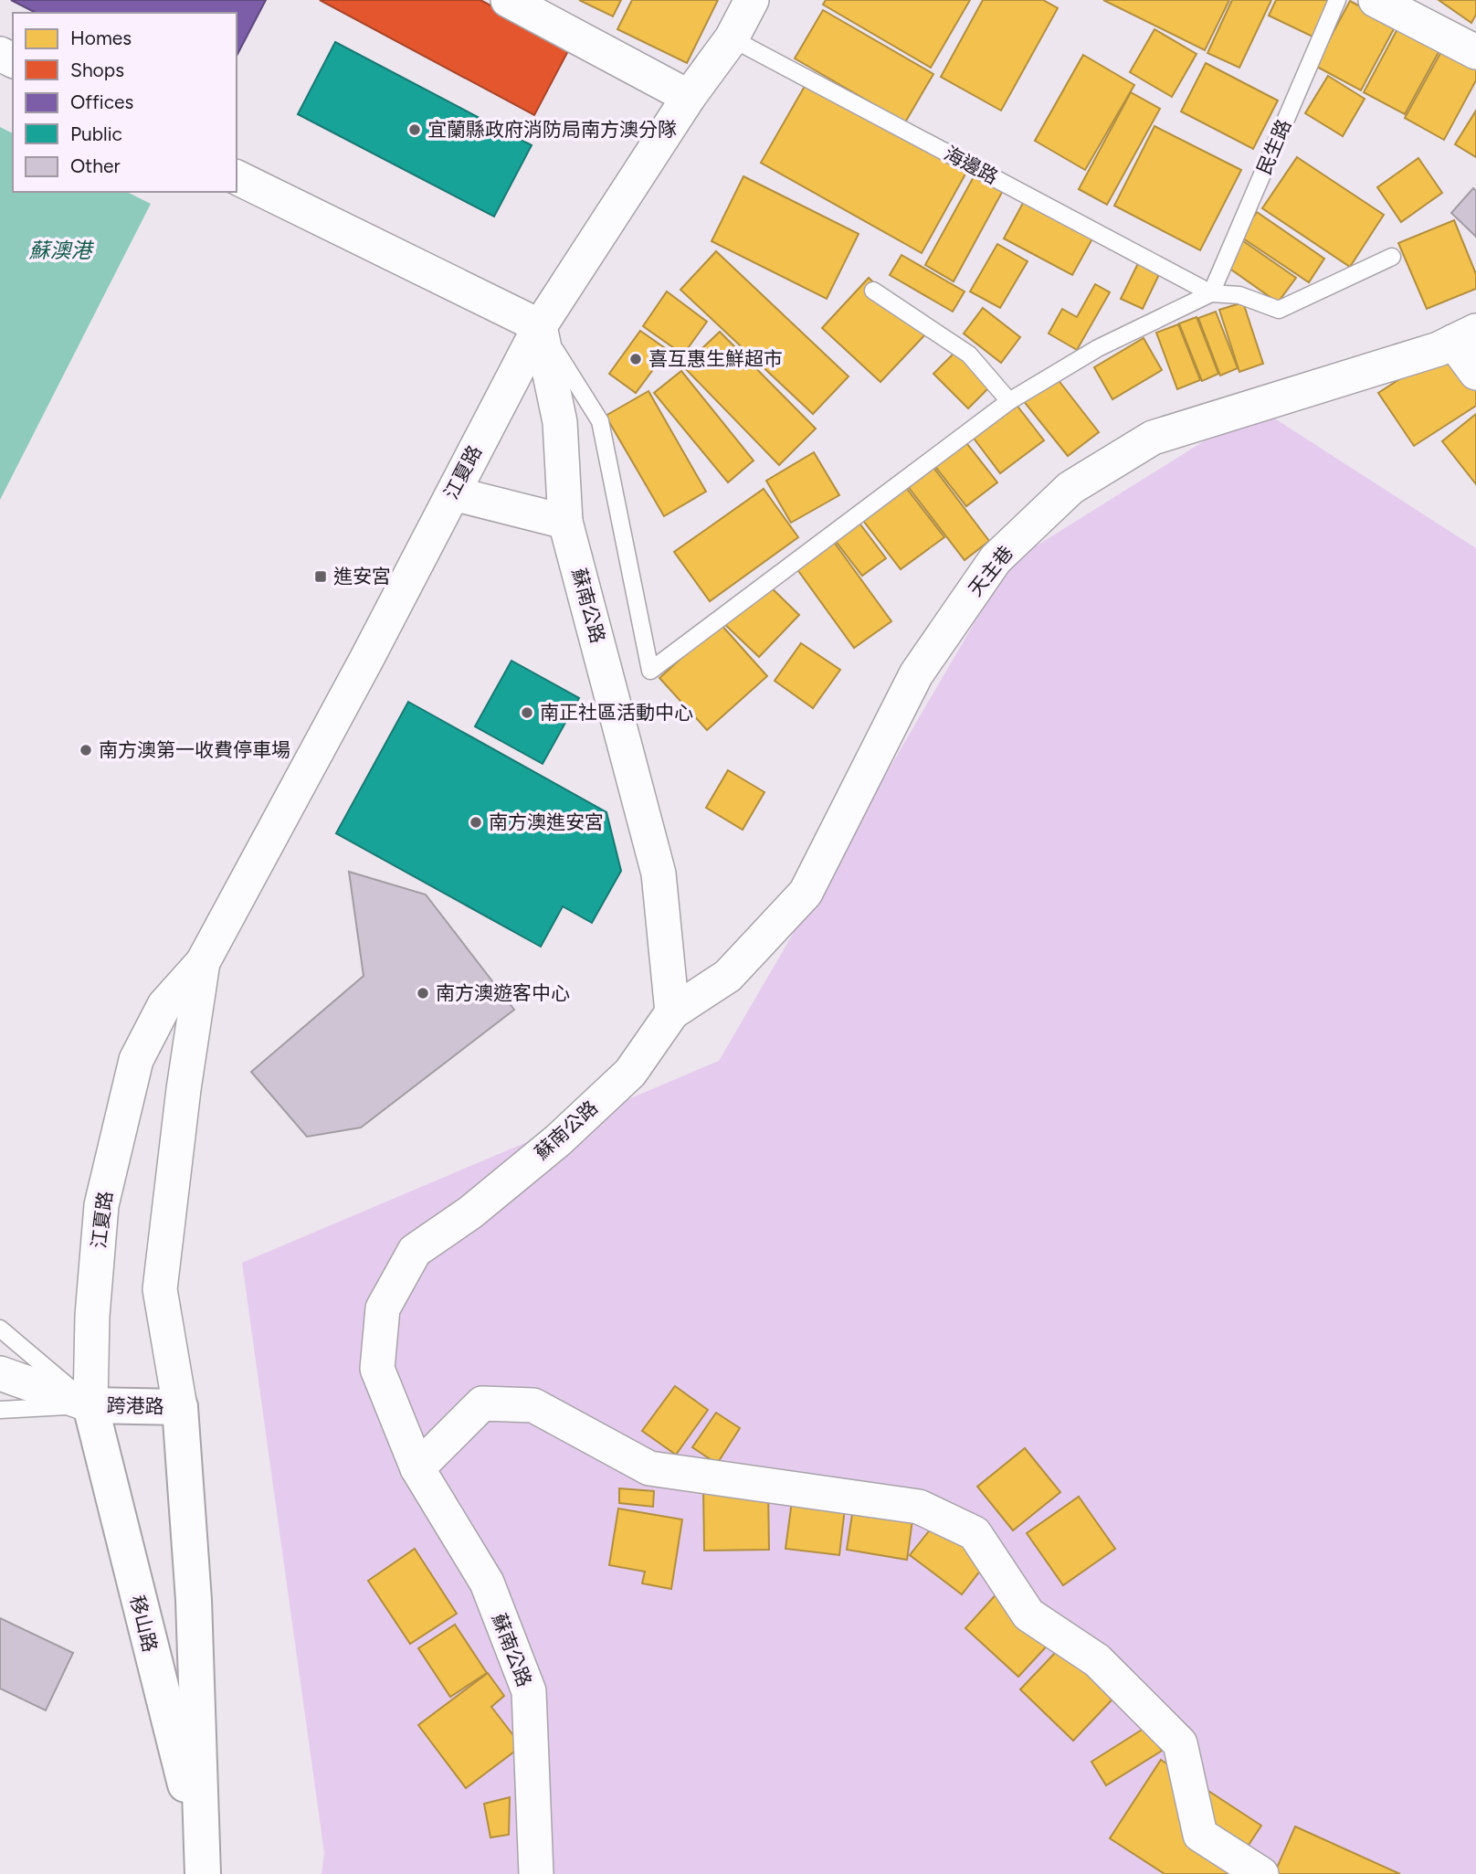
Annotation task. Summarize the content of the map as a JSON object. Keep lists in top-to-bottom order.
{
  "streets": {
    "main road": ["跨港路", "移山路"],
    "street": ["江夏路", "天主巷", "蘇南公路"],
    "lane": ["民生路", "海邊路"]
  },
  "crossings": [
    ["民生路", "海邊路"],
    ["海邊路", "江夏路"],
    ["江夏路", "蘇南公路"],
    ["江夏路", "跨港路"],
    ["江夏路", "移山路"],
    ["天主巷", "蘇南公路"],
    ["跨港路", "移山路"]
  ],
  "water": ["蘇澳港"],
  "places": {
    "other": [
      "宜蘭縣政府消防局南方澳分隊",
      "喜互惠生鮮超市",
      "南正社區活動中心",
      "南方澳第一收費停車場",
      "南方澳進安宮",
      "南方澳遊客中心"
    ],
    "transit": ["進安宮"]
  },
  "legend": [
    "Homes",
    "Shops",
    "Offices",
    "Public",
    "Other"
  ]
}
